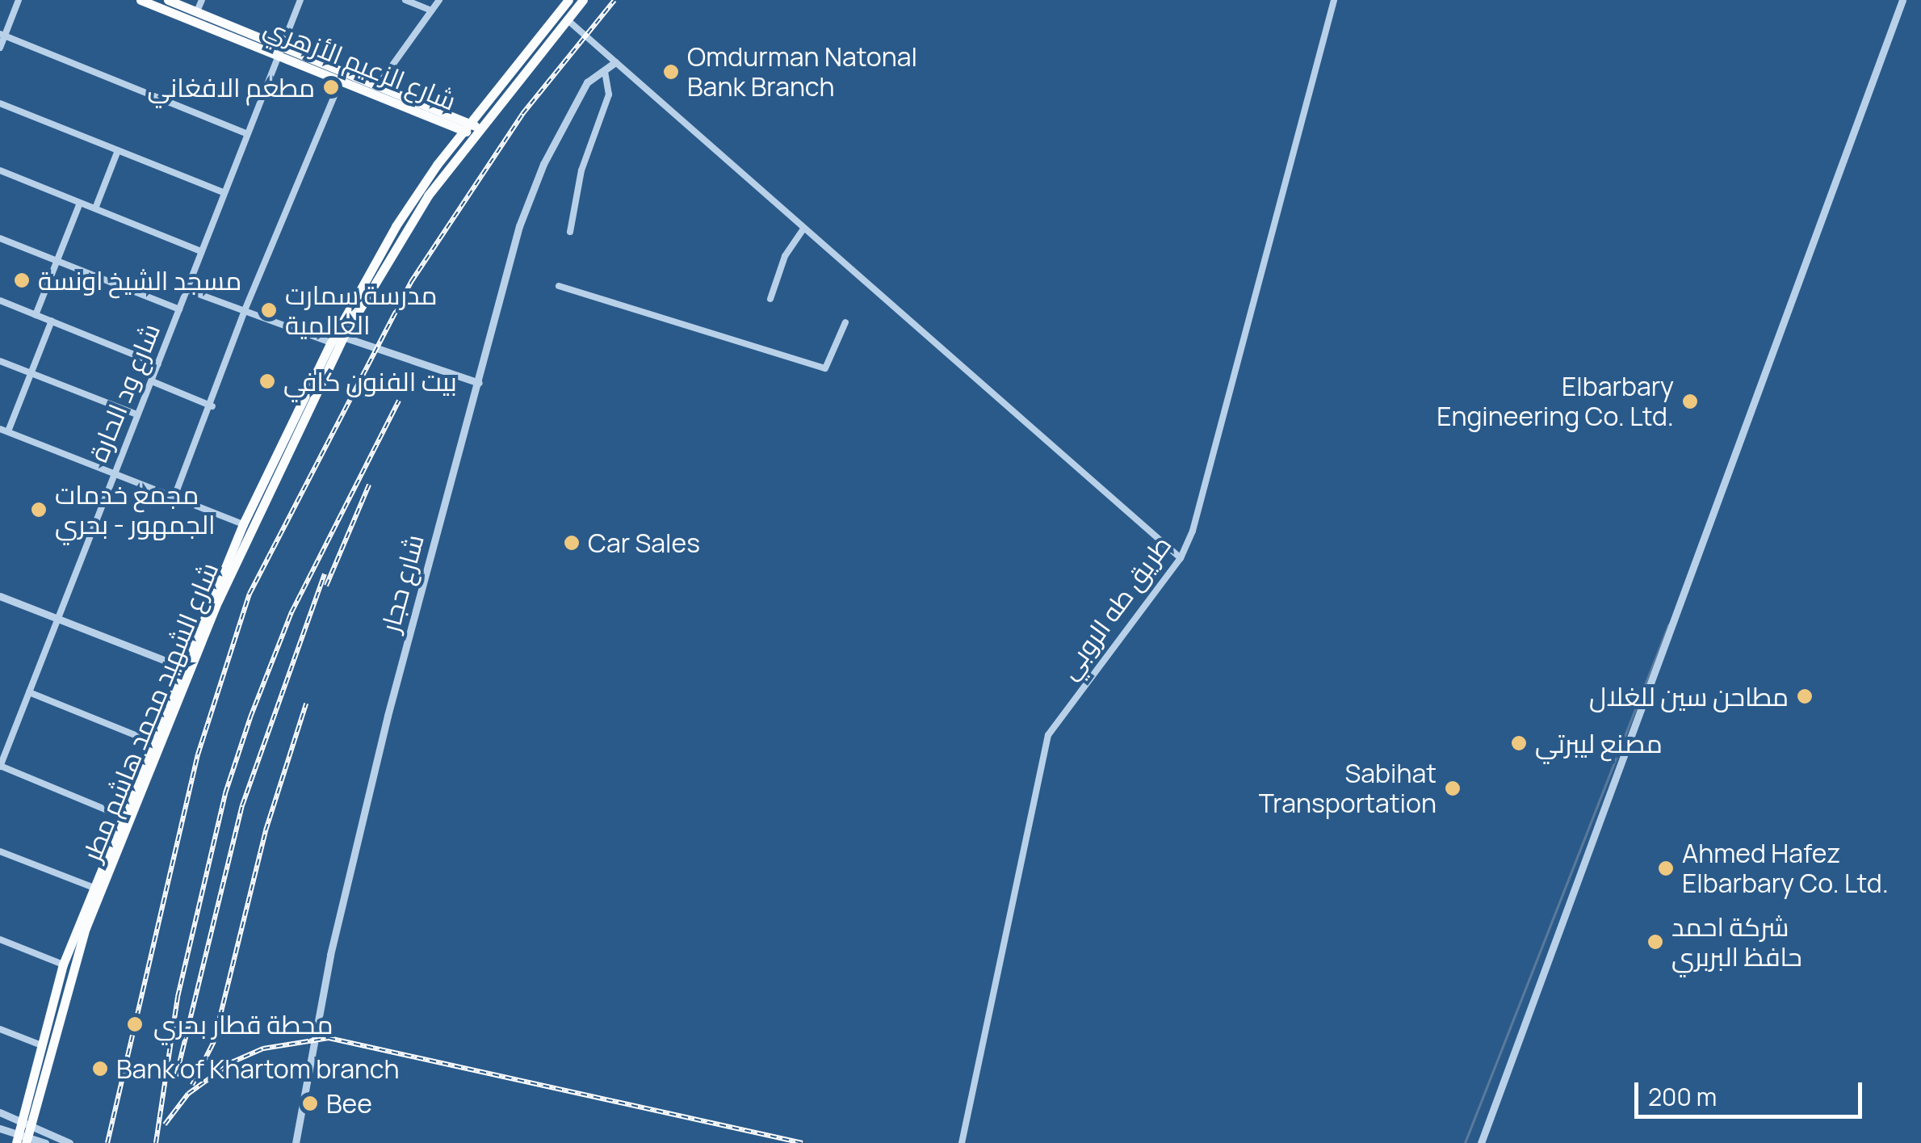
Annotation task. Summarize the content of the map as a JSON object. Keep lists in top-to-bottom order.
{
  "streets": {
    "main road": ["شارع الزعيم الأزهري", "شارع الشهيد محمد هاشم مطر"],
    "street": ["شارع ود الحارة", "شارع حجار", "طريق طه الروبي"]
  },
  "crossings": [
    ["شارع الزعيم الأزهري", "شارع ود الحارة"],
    ["شارع الزعيم الأزهري", "شارع الشهيد محمد هاشم مطر"]
  ],
  "places": [
    "Omdurman Natonal Bank Branch",
    "مطعم الافغاني",
    "مسجد الشيخ اونسة",
    "مدرسة سمارت العالمية",
    "بيت الفنون كافي",
    "Elbarbary Engineering Co. Ltd.",
    "مجمع خدمات الجمهور - بحري",
    "Car Sales",
    "مطاحن سين للغلال",
    "مصنع ليبرتي",
    "Sabihat Transportation",
    "Ahmed Hafez Elbarbary Co. Ltd.",
    "شركة احمد حافظ البربري",
    "محطة قطار بحري",
    "Bank of Khartom branch",
    "Bee"
  ],
  "scale_bar": "200 m"
}
